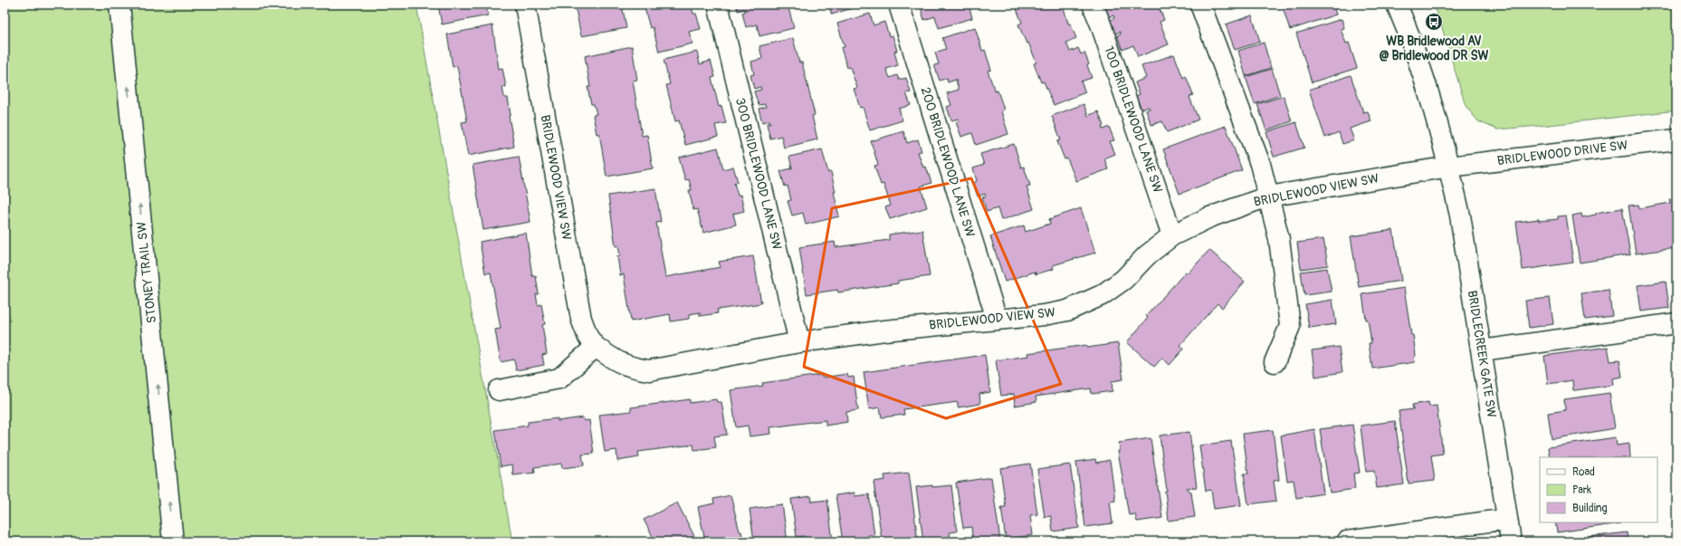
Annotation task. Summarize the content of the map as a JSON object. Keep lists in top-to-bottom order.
{
  "streets": {
    "main road": [
      "100 BRIDLEWOOD LANE SW",
      "BRIDLEWOOD DRIVE SW",
      "200 BRIDLEWOOD LANE SW",
      "300 BRIDLEWOOD LANE SW",
      "BRIDLEWOOD VIEW SW",
      "STONEY TRAIL SW",
      "BRIDLECREEK GATE SW"
    ]
  },
  "crossings": [
    ["100 BRIDLEWOOD LANE SW", "BRIDLEWOOD VIEW SW"],
    ["BRIDLEWOOD DRIVE SW", "BRIDLEWOOD VIEW SW"],
    ["BRIDLEWOOD DRIVE SW", "BRIDLECREEK GATE SW"],
    ["200 BRIDLEWOOD LANE SW", "BRIDLEWOOD VIEW SW"],
    ["300 BRIDLEWOOD LANE SW", "BRIDLEWOOD VIEW SW"],
    ["BRIDLEWOOD VIEW SW", "BRIDLECREEK GATE SW"]
  ],
  "one_way": ["STONEY TRAIL SW"],
  "places": {
    "bus stop": ["WB Bridlewood AV @ Bridlewood DR SW"]
  },
  "legend": ["Road", "Park", "Building"]
}
